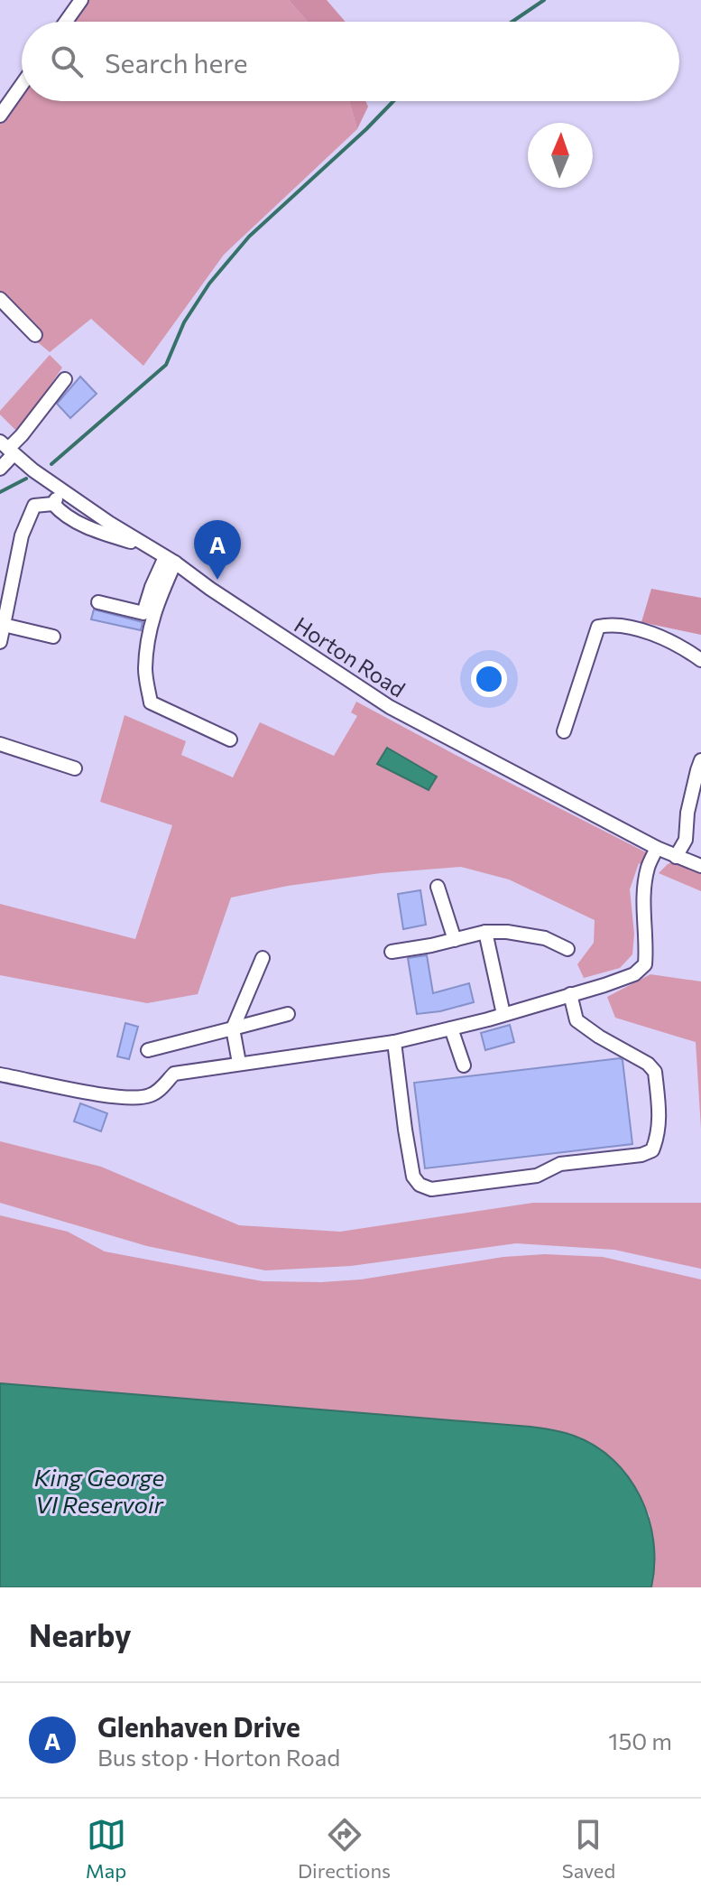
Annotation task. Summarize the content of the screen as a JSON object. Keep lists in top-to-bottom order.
{
  "streets": {
    "street": ["Horton Road"]
  },
  "water": ["King George VI Reservoir"],
  "north": "top",
  "page": {
    "search": "Search here",
    "pins": "A",
    "heading": "Nearby",
    "list": [
      {
        "mark": "A",
        "name": "Glenhaven Drive",
        "note": "Bus stop · Horton Road",
        "value": "150 m"
      }
    ],
    "nav": ["Map", "Directions", "Saved"]
  }
}
